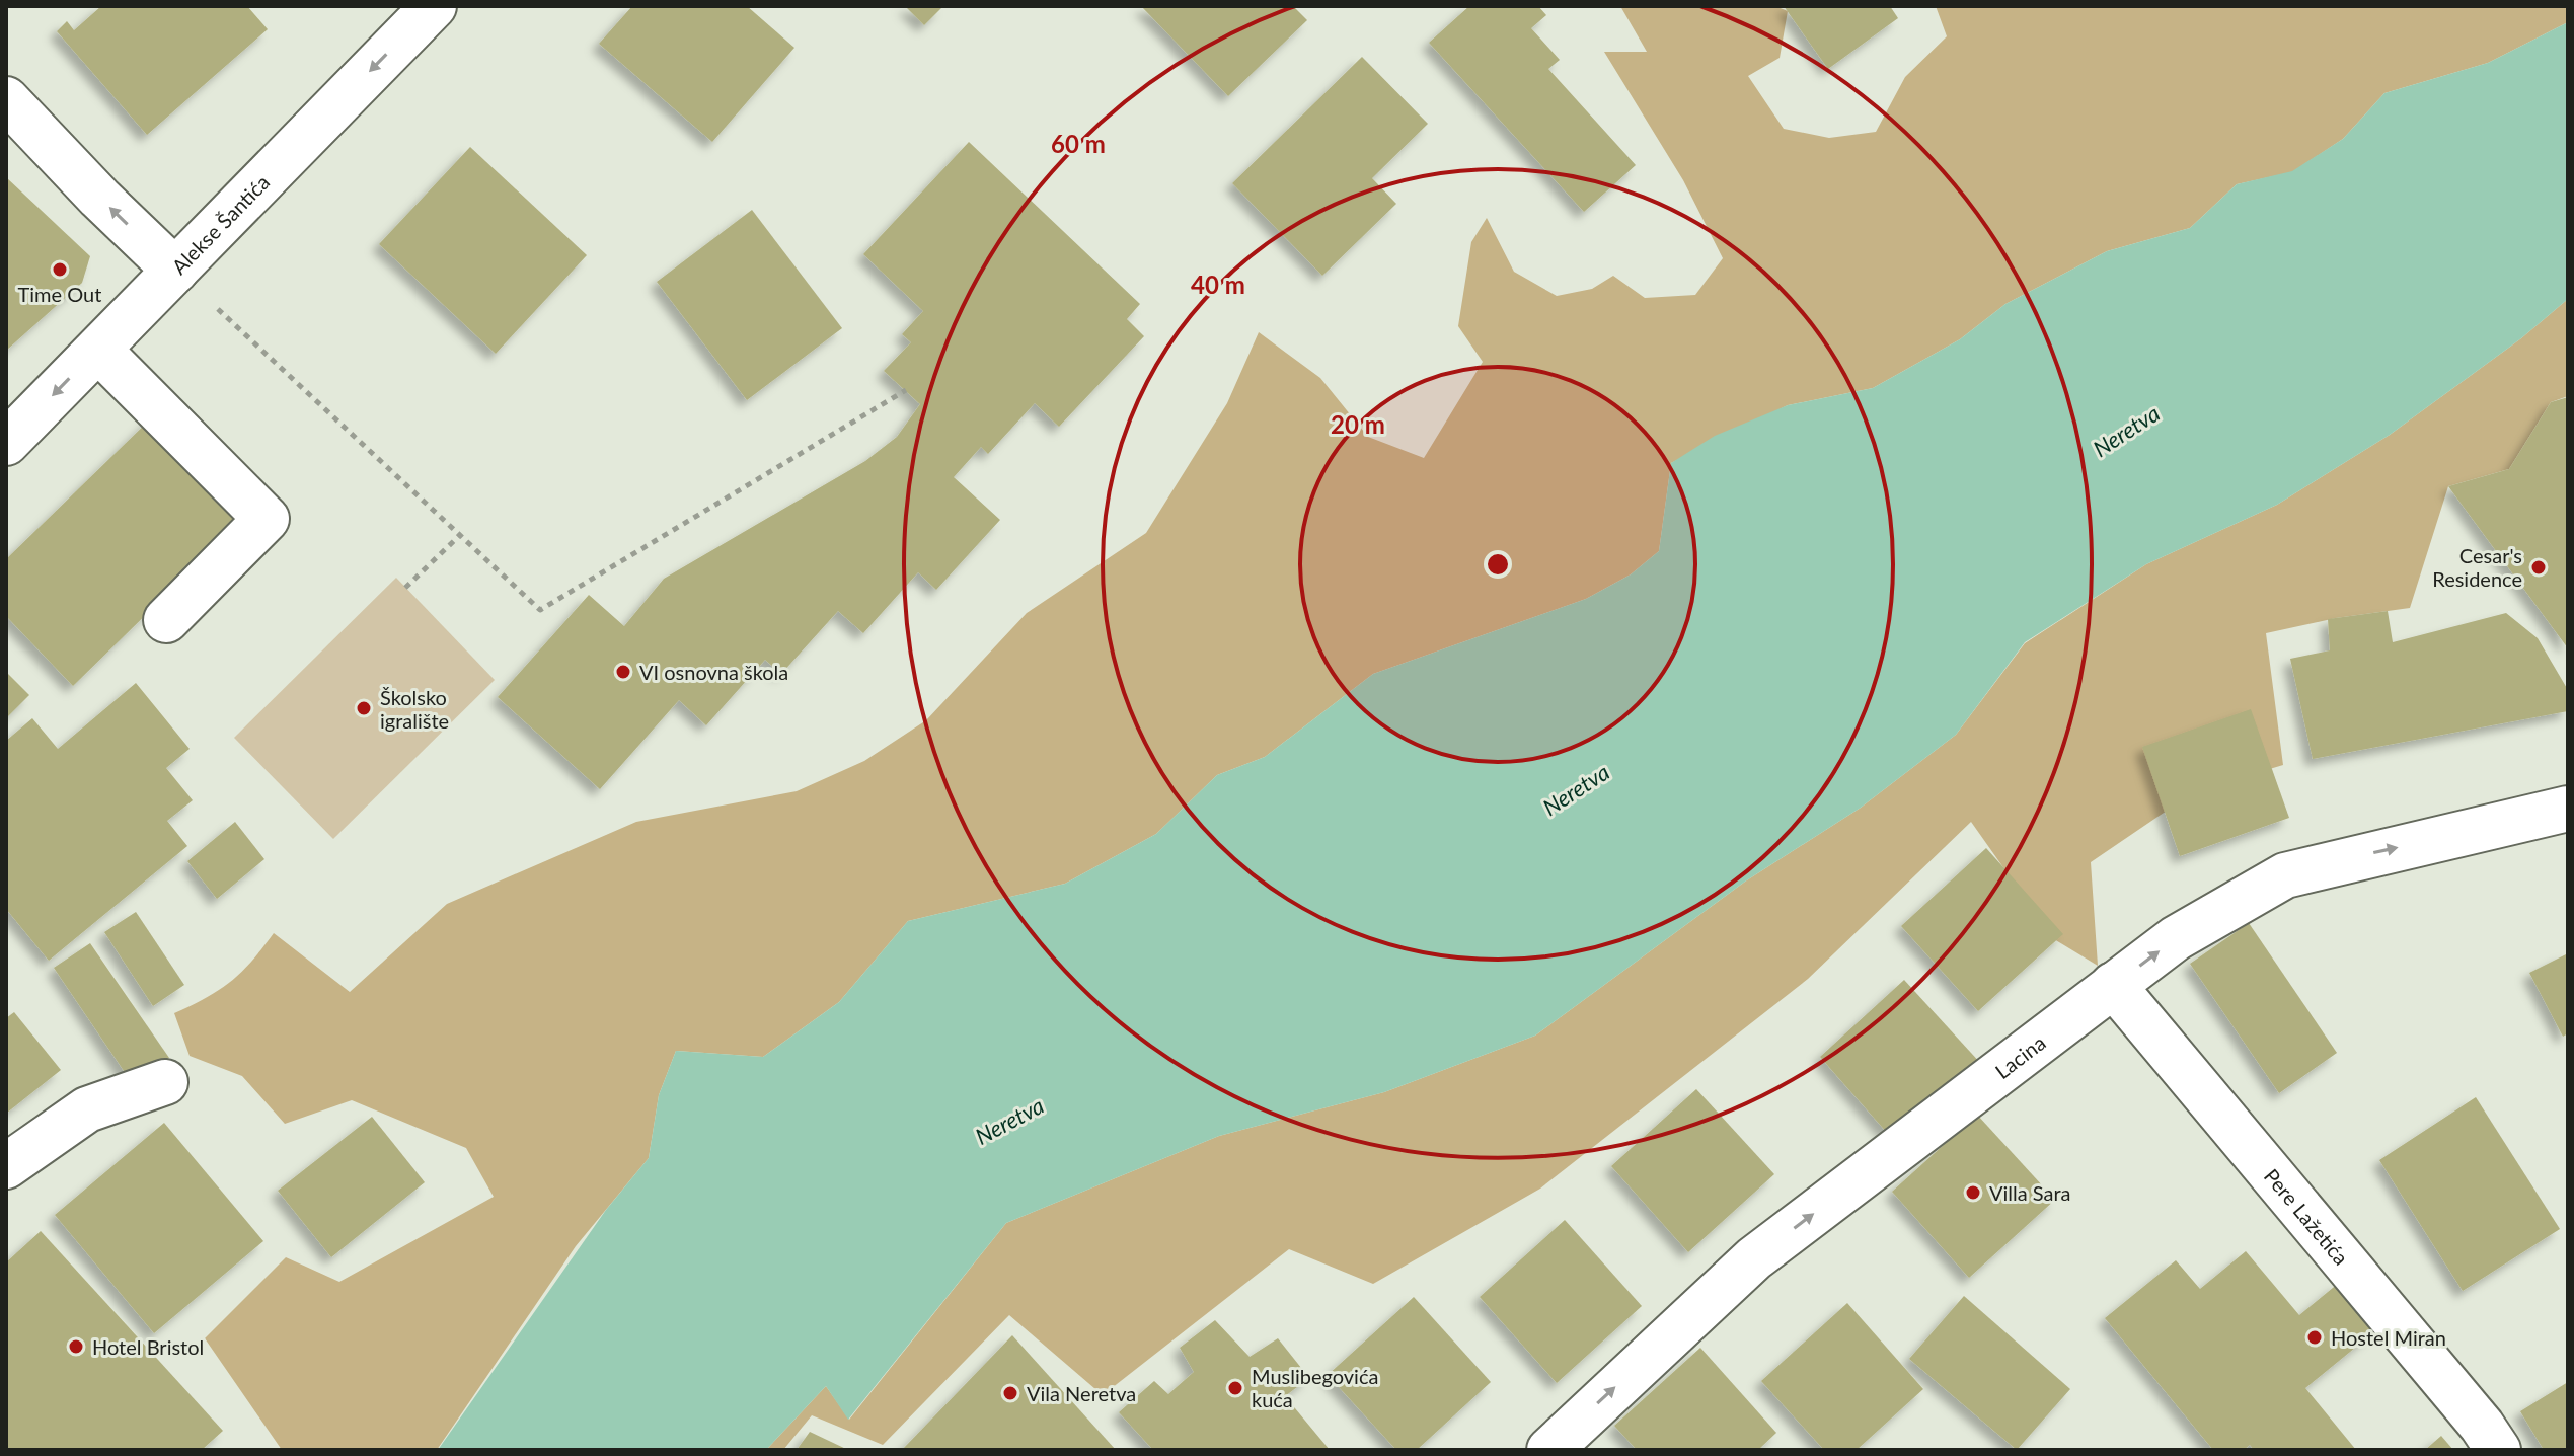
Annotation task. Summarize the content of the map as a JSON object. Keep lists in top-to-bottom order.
{
  "streets": {
    "street": ["Alekse Šantića", "Lacina", "Pere Lažetića"]
  },
  "crossings": [
    ["Lacina", "Pere Lažetića"]
  ],
  "one_way": ["Alekse Šantića", "Lacina"],
  "water": ["Neretva"],
  "places": [
    "Time Out",
    "Cesar's Residence",
    "VI osnovna škola",
    "Školsko igralište",
    "Villa Sara",
    "Hostel Miran",
    "Hotel Bristol",
    "Muslibegovića kuća",
    "Vila Neretva"
  ],
  "rings": ["60 m", "40 m", "20 m"]
}
